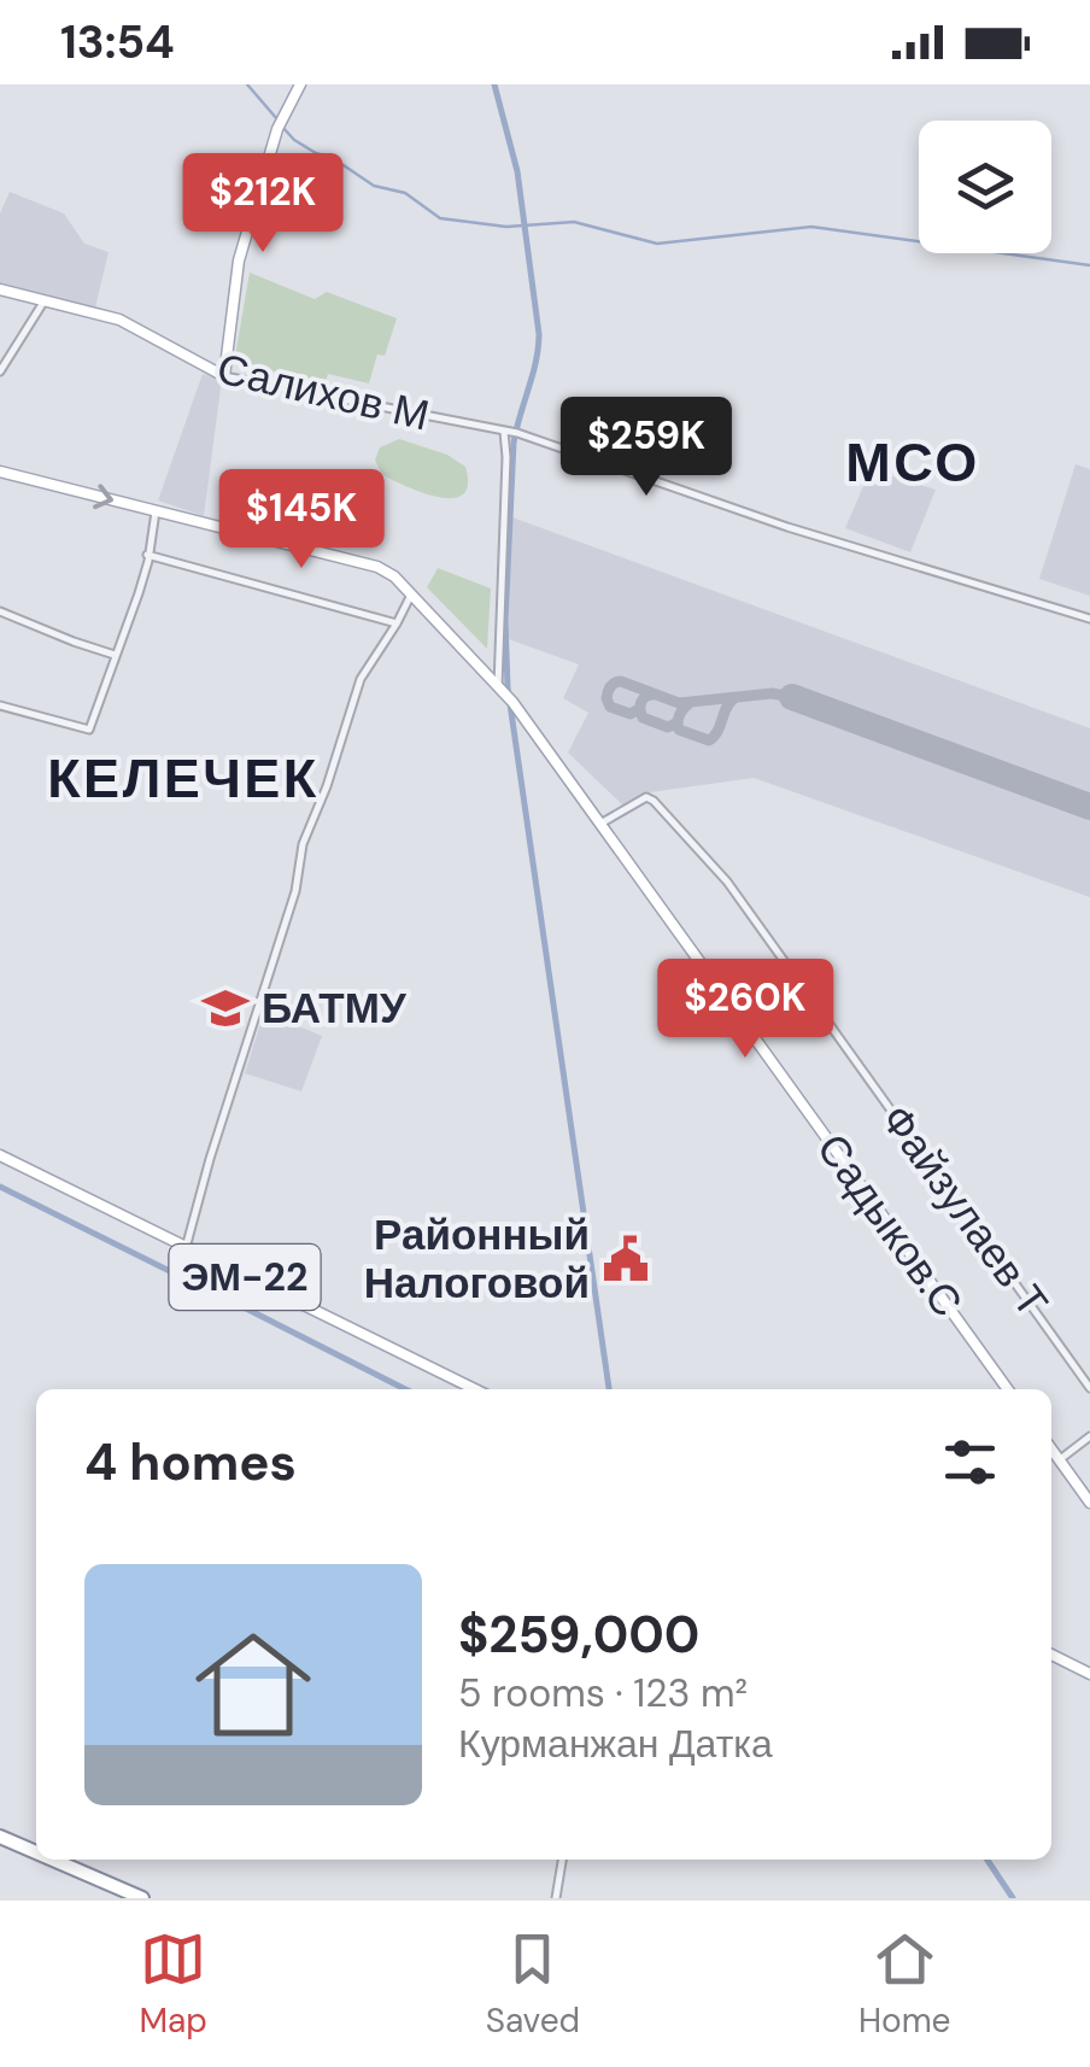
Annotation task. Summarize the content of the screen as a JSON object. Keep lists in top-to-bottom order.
{
  "streets": {
    "main road": ["Салихов М", "Садыков.С", "ЭМ-22"],
    "street": ["Файзулаев Т"]
  },
  "crossings": [
    ["Файзулаев Т", "Садыков.С"]
  ],
  "districts": ["МСО", "КЕЛЕЧЕК"],
  "places": {
    "school or university": ["БАТМУ"],
    "public building": ["Районный Налоговой"]
  },
  "page": {
    "status": "13:54",
    "price": [
      "$212K",
      "$259K",
      "$145K",
      "$260K"
    ],
    "heading": "4 homes",
    "list": [
      {
        "name": "$259,000",
        "note": "5 rooms · 123 m² · Курманжан Датка"
      }
    ],
    "tabs": ["Map", "Saved", "Home"]
  }
}
